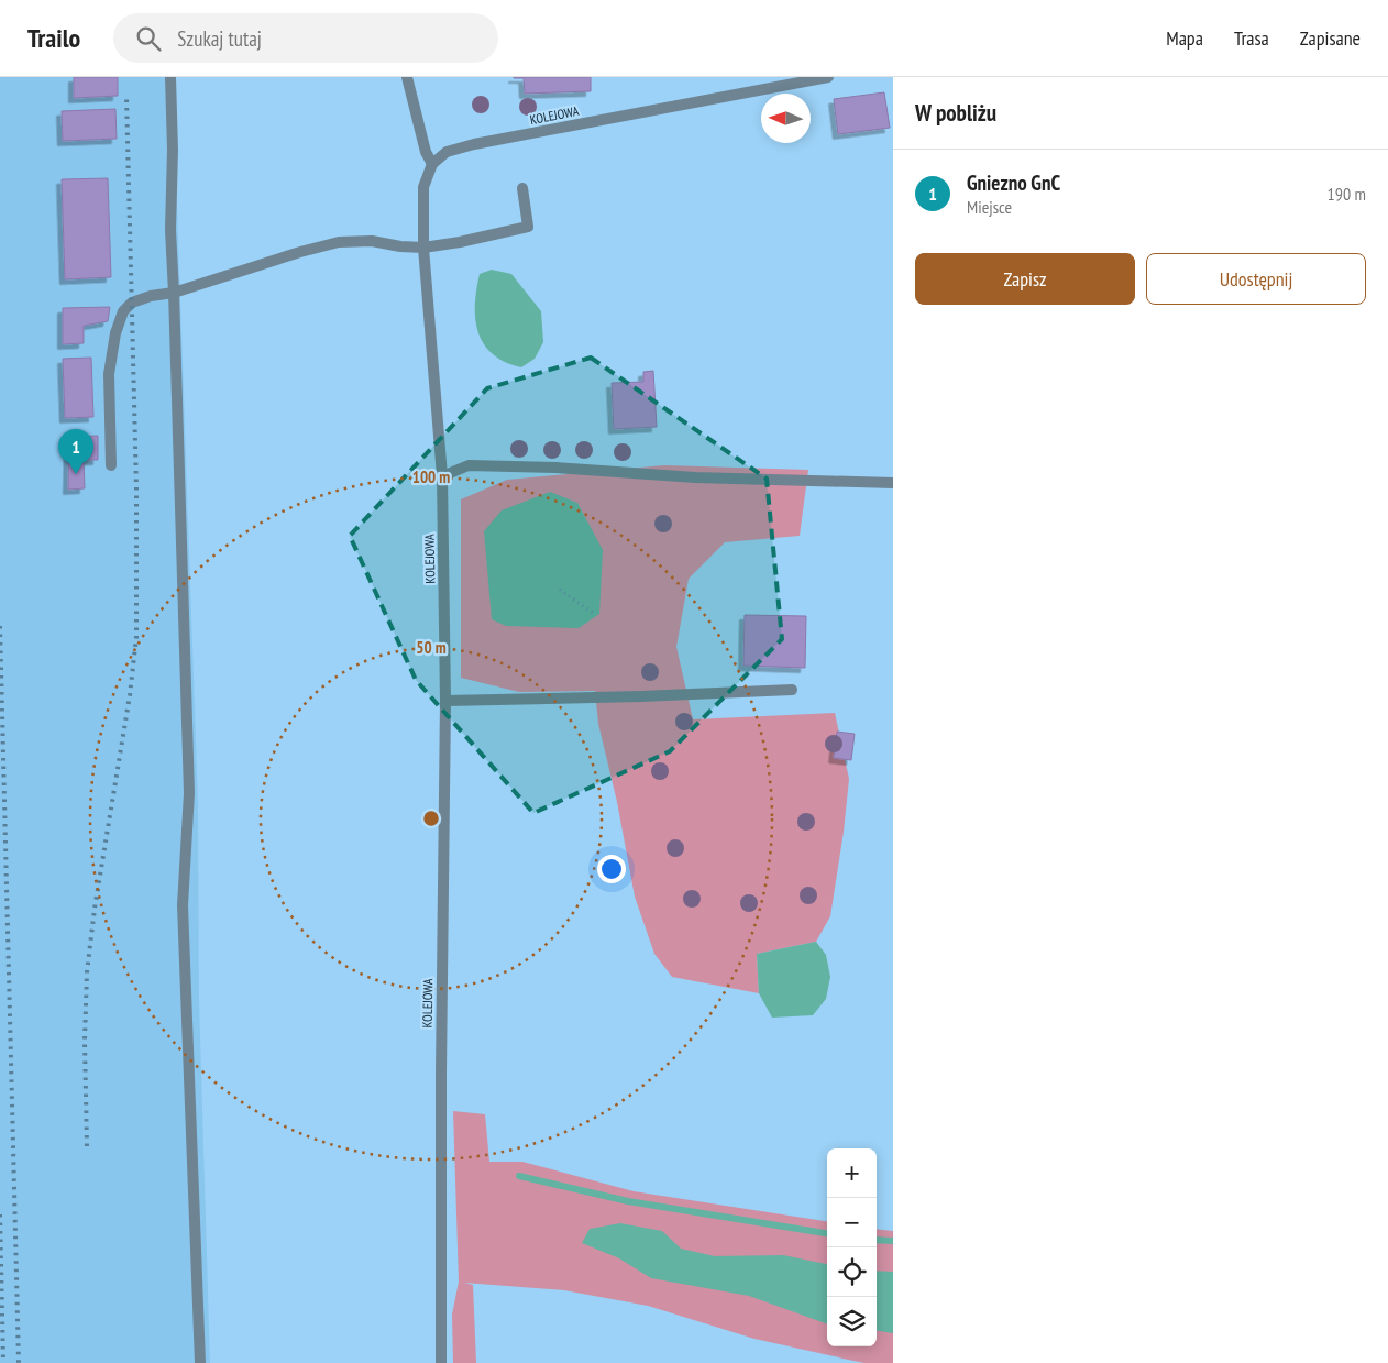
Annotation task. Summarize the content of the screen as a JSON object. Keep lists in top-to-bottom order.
{
  "streets": {
    "street": ["KOLEJOWA"]
  },
  "north": "left",
  "page": {
    "header": "Trailo",
    "search": "Szukaj tutaj",
    "nav": ["Mapa", "Trasa", "Zapisane"],
    "heading": "W pobliżu",
    "list": [
      {
        "mark": "1",
        "name": "Gniezno GnC",
        "note": "Miejsce",
        "value": "190 m"
      }
    ],
    "buttons": ["Zapisz", "Udostępnij"],
    "pins": "1",
    "map_buttons": ["+", "−"]
  },
  "rings": ["100 m", "50 m"]
}
